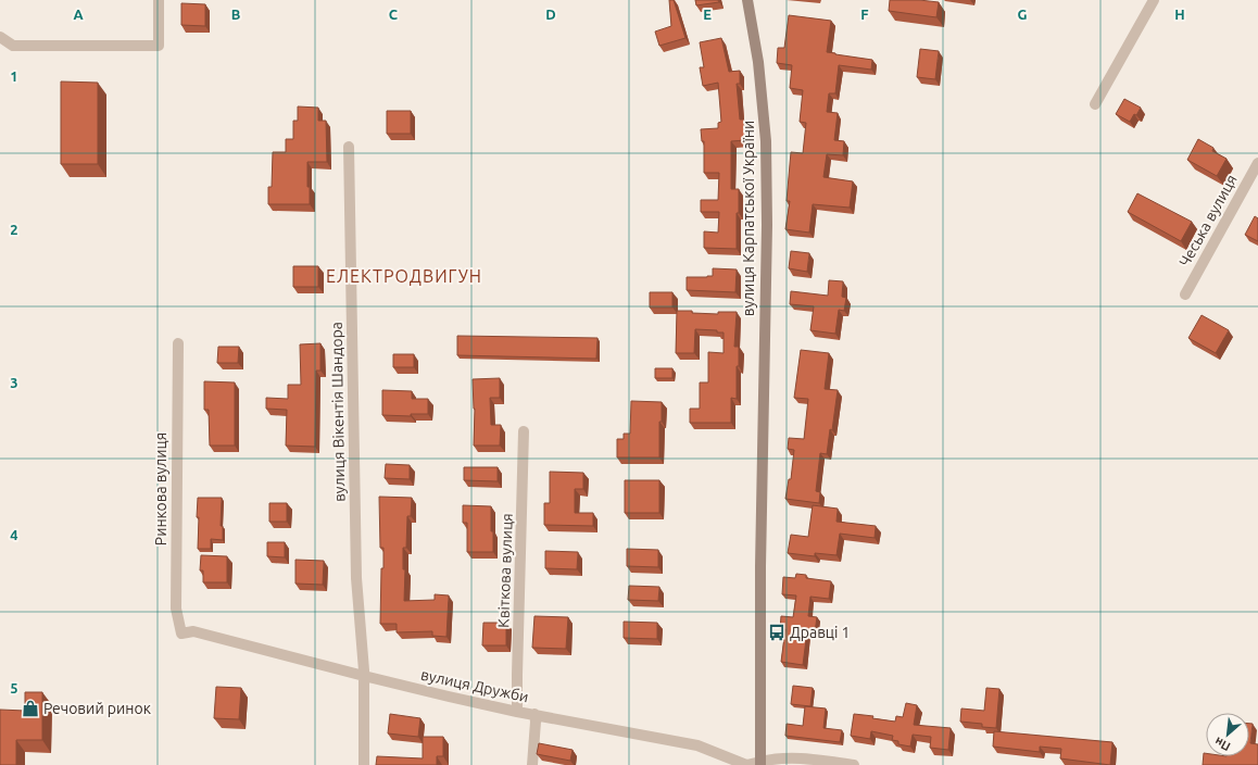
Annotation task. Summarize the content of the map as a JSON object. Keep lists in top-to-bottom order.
{
  "streets": {
    "main road": ["вулиця Карпатської України"],
    "street": [
      "Чеська вулиця",
      "вулиця Вікентія Шандора",
      "Ринкова вулиця",
      "Квіткова вулиця",
      "вулиця Дружби"
    ]
  },
  "crossings": [
    ["вулиця Карпатської України", "вулиця Дружби"],
    ["вулиця Вікентія Шандора", "вулиця Дружби"],
    ["Ринкова вулиця", "вулиця Дружби"],
    ["Квіткова вулиця", "вулиця Дружби"]
  ],
  "districts": ["ЕЛЕКТРОДВИГУН"],
  "places": {
    "bus stop": ["Дравці 1"],
    "shop": ["Речовий ринок"]
  },
  "north": "bottom left",
  "grid": {
    "columns": [
      "A",
      "B",
      "C",
      "D",
      "E",
      "F",
      "G",
      "H"
    ],
    "rows": [
      "1",
      "2",
      "3",
      "4",
      "5"
    ]
  }
}
